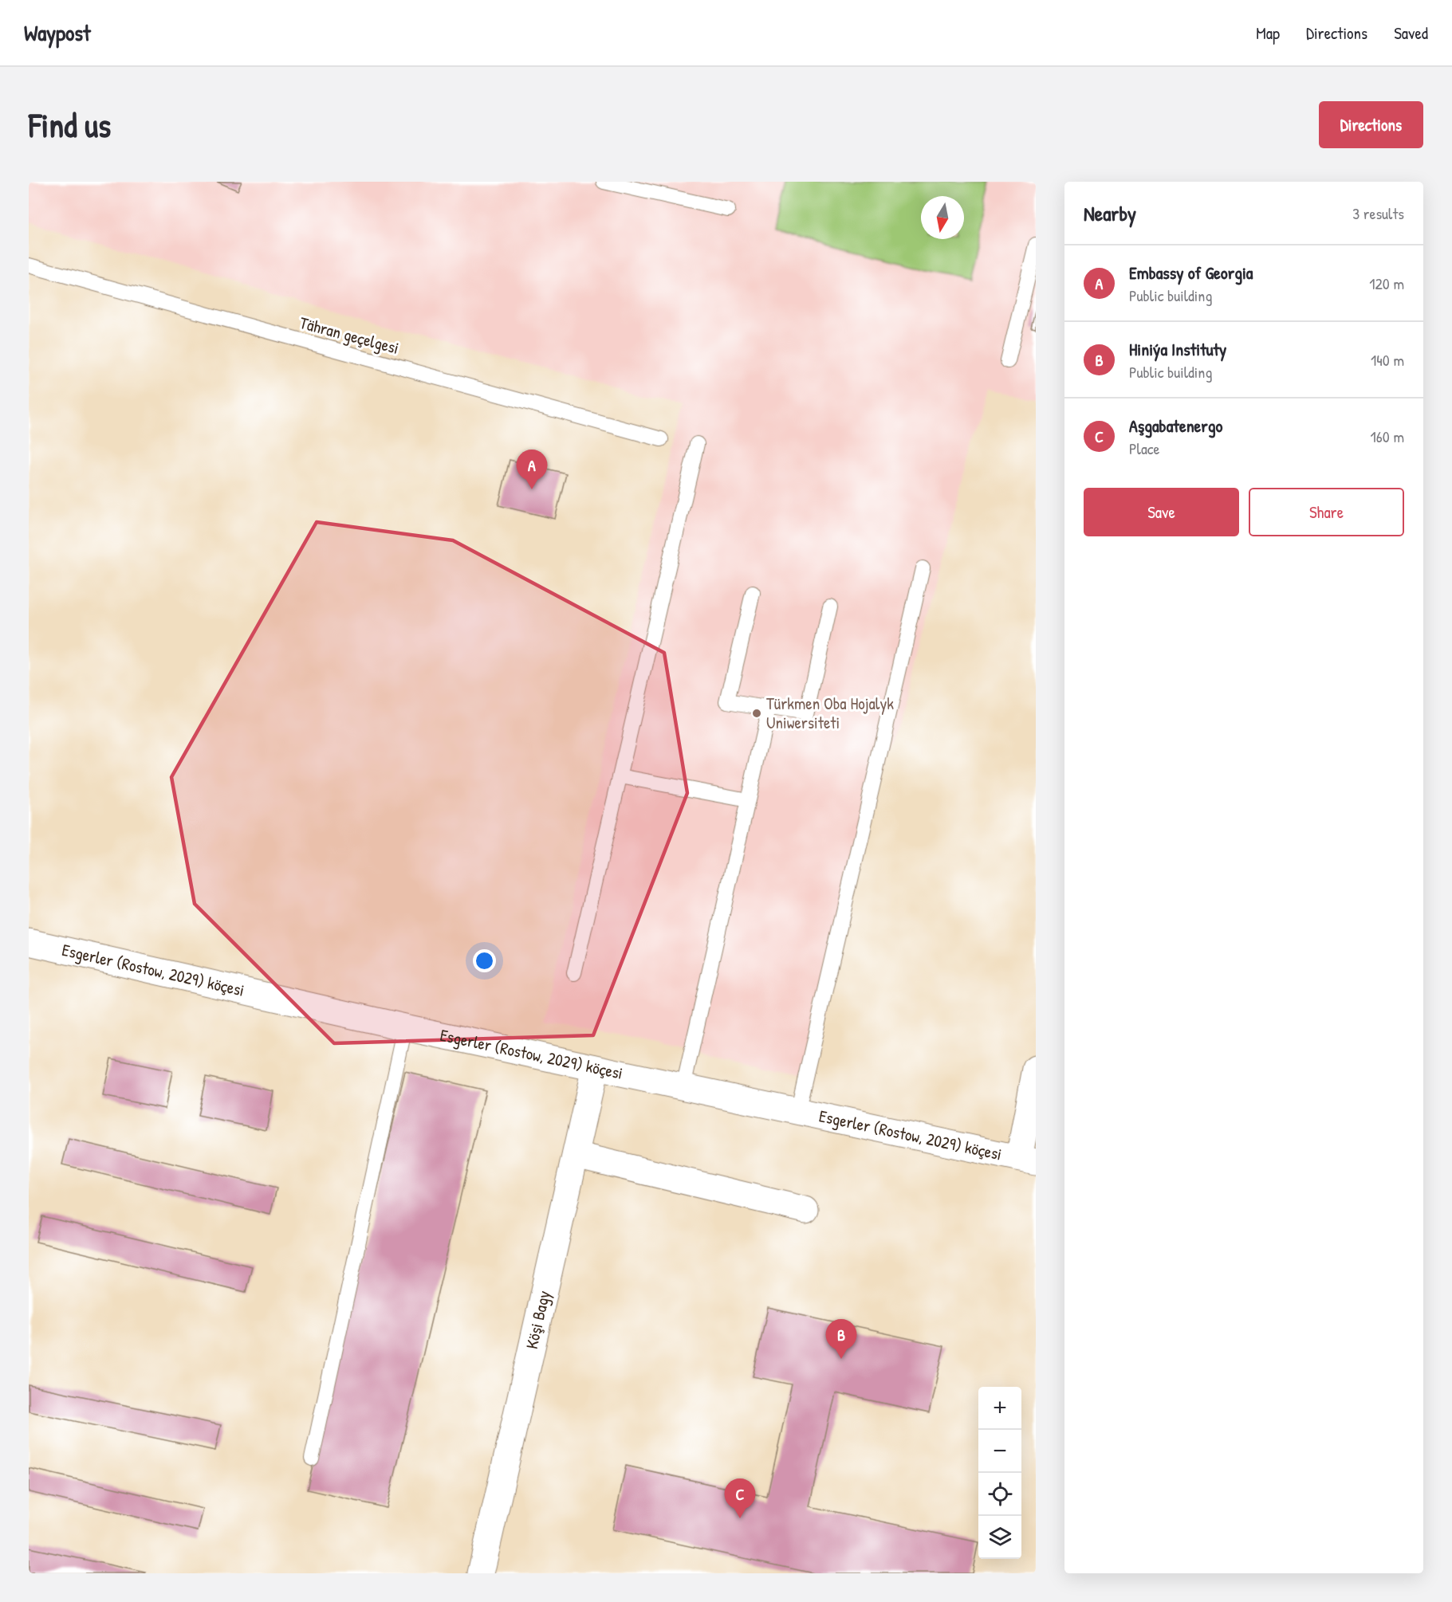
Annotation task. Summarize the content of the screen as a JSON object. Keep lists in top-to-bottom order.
{
  "streets": {
    "street": ["Esgerler (Rostow, 2029) köçesi", "Köşi Bagy"],
    "lane": ["Tähran geçelgesi"]
  },
  "crossings": [
    ["Esgerler (Rostow, 2029) köçesi", "Köşi Bagy"]
  ],
  "places": ["Türkmen Oba Hojalyk Uniwersiteti"],
  "north": "bottom",
  "page": {
    "header": "Waypost",
    "nav": ["Map", "Directions", "Saved"],
    "buttons": [
      "Directions",
      ["Save", "Share"]
    ],
    "title": "Find us",
    "heading": ["Nearby", "3 results"],
    "list": [
      {
        "mark": "A",
        "name": "Embassy of Georgia",
        "note": "Public building",
        "value": "120 m"
      },
      {
        "mark": "B",
        "name": "Hiniýa Instituty",
        "note": "Public building",
        "value": "140 m"
      },
      {
        "mark": "C",
        "name": "Aşgabatenergo",
        "note": "Place",
        "value": "160 m"
      }
    ],
    "pins": ["A", "B", "C"],
    "map_buttons": ["+", "−"]
  }
}
